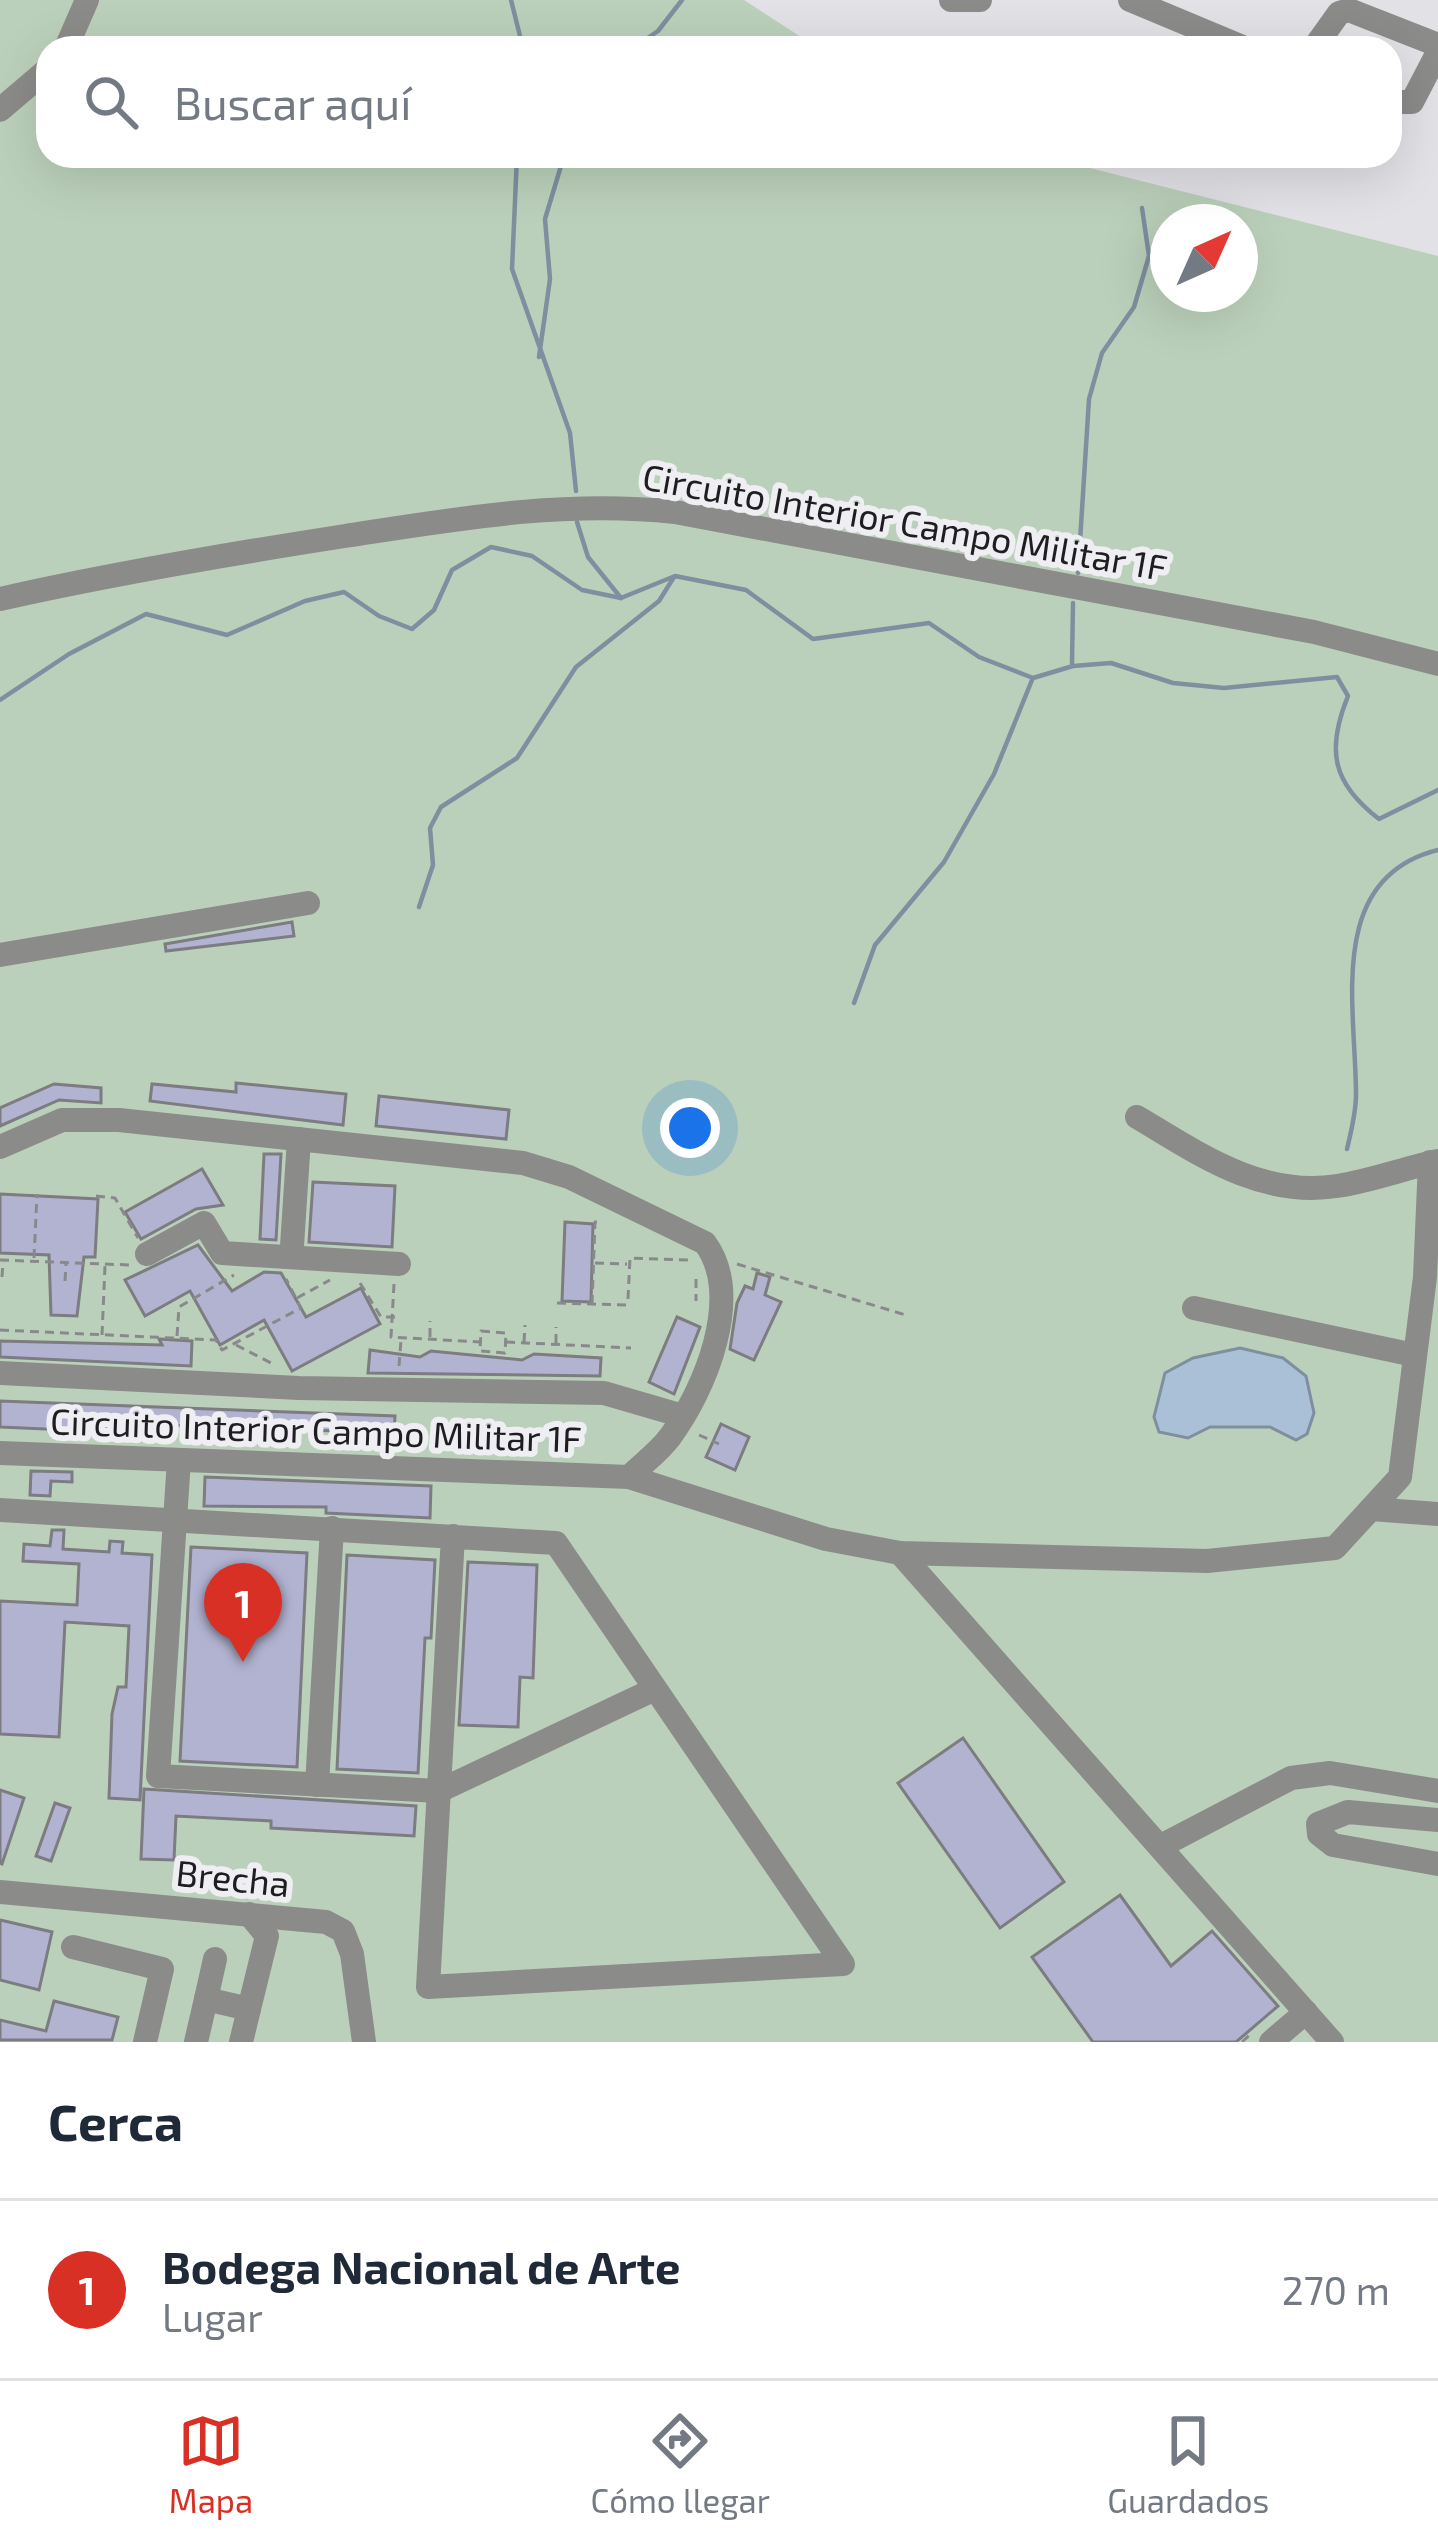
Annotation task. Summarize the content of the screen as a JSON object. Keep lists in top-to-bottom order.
{
  "streets": {
    "street": ["Circuito Interior Campo Militar 1F", "Brecha"]
  },
  "north": "top right",
  "page": {
    "search": "Buscar aquí",
    "pins": "1",
    "heading": "Cerca",
    "list": [
      {
        "mark": "1",
        "name": "Bodega Nacional de Arte",
        "note": "Lugar",
        "value": "270 m"
      }
    ],
    "nav": ["Mapa", "Cómo llegar", "Guardados"]
  }
}
